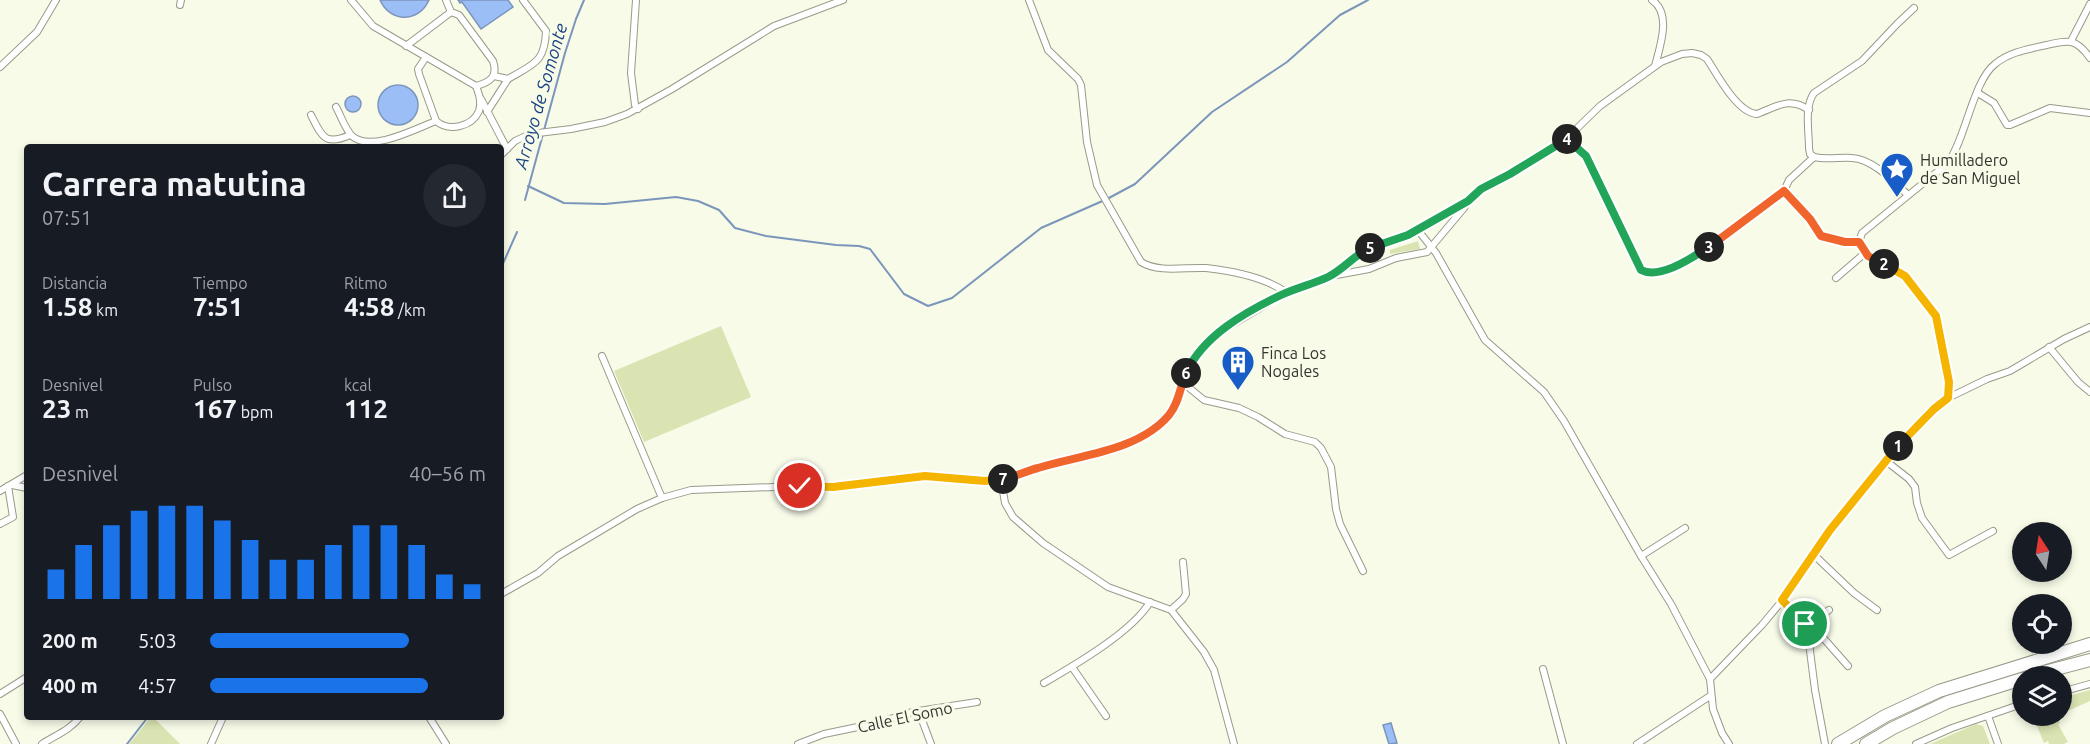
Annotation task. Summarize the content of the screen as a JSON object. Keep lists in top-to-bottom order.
{
  "streets": {
    "street": ["Calle El Somo"]
  },
  "water": ["Arroyo de Somonte"],
  "places": {
    "place": ["Humilladero de San Miguel"],
    "building": ["Finca Los Nogales"]
  },
  "north": "top",
  "page": {
    "pins": [
      "4",
      "3",
      "5",
      "2",
      "6",
      "1",
      "7"
    ],
    "heading": ["Carrera matutina", "07:51"],
    "stats": [
      ["Distancia", "1.58 km"],
      ["Tiempo", "7:51"],
      ["Ritmo", "4:58 /km"],
      ["Desnivel", "23 m"],
      ["Pulso", "167 bpm"],
      ["kcal", "112"]
    ],
    "chart": ["Desnivel", "40–56 m"],
    "list": [
      {
        "name": "200 m",
        "note": "5:03"
      },
      {
        "name": "400 m",
        "note": "4:57"
      }
    ]
  }
}
